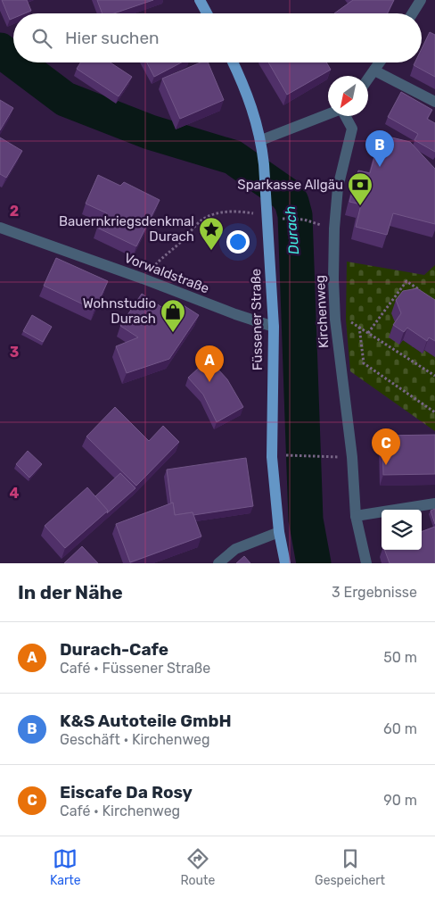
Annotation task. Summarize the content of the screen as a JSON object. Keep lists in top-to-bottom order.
{
  "streets": {
    "main road": ["Füssener Straße"],
    "street": ["Vorwaldstraße", "Kirchenweg"]
  },
  "crossings": [
    ["Vorwaldstraße", "Füssener Straße"]
  ],
  "water": ["Durach"],
  "places": {
    "bank": ["Sparkasse Allgäu"],
    "place": ["Bauernkriegsdenkmal Durach"],
    "shop": ["Wohnstudio Durach"]
  },
  "north": "bottom left",
  "page": {
    "search": "Hier suchen",
    "pins": ["B", "A", "C"],
    "heading": ["In der Nähe", "3 Ergebnisse"],
    "list": [
      {
        "mark": "A",
        "name": "Durach-Cafe",
        "note": "Café · Füssener Straße",
        "value": "50 m"
      },
      {
        "mark": "B",
        "name": "K&S Autoteile GmbH",
        "note": "Geschäft · Kirchenweg",
        "value": "60 m"
      },
      {
        "mark": "C",
        "name": "Eiscafe Da Rosy",
        "note": "Café · Kirchenweg",
        "value": "90 m"
      }
    ],
    "nav": ["Karte", "Route", "Gespeichert"]
  },
  "grid": {
    "rows": ["2", "3", "4"]
  }
}
